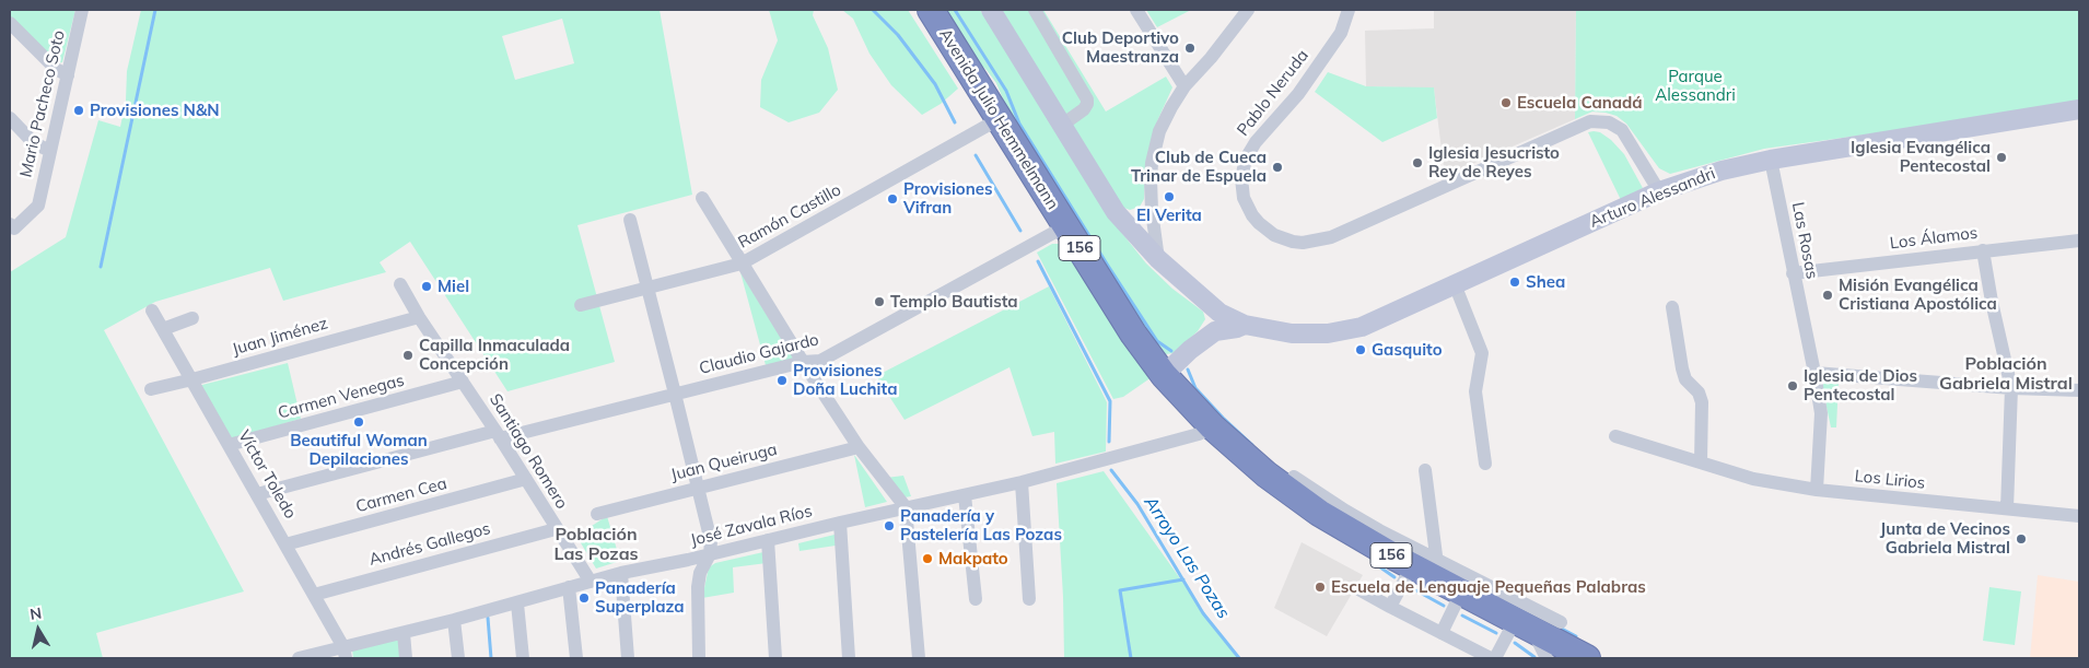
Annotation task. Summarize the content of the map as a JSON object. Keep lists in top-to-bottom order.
{
  "streets": {
    "highway": ["Avenida Julio Hemmelmann", "156"],
    "street": [
      "Pablo Neruda",
      "Mario Pacheco Soto",
      "Arturo Alessandri",
      "Ramón Castillo",
      "Los Álamos",
      "Las Rosas",
      "Juan Jiménez",
      "Claudio Gajardo",
      "Carmen Venegas",
      "Santiago Romero",
      "Juan Queiruga",
      "Víctor Toledo",
      "Los Lirios",
      "Carmen Cea",
      "José Zavala Ríos",
      "Andrés Gallegos"
    ]
  },
  "crossings": [
    ["Pablo Neruda", "Arturo Alessandri"],
    ["Avenida Julio Hemmelmann", "Arturo Alessandri"],
    ["Avenida Julio Hemmelmann", "Ramón Castillo"],
    ["Avenida Julio Hemmelmann", "Claudio Gajardo"],
    ["Avenida Julio Hemmelmann", "José Zavala Ríos"],
    ["Arturo Alessandri", "Las Rosas"],
    ["Los Álamos", "Las Rosas"],
    ["Las Rosas", "Los Lirios"],
    ["Juan Jiménez", "Santiago Romero"],
    ["Juan Jiménez", "Víctor Toledo"],
    ["Claudio Gajardo", "Santiago Romero"],
    ["Claudio Gajardo", "Víctor Toledo"],
    ["Carmen Venegas", "Santiago Romero"],
    ["Carmen Venegas", "Víctor Toledo"],
    ["Santiago Romero", "Carmen Cea"],
    ["Santiago Romero", "José Zavala Ríos"],
    ["Santiago Romero", "Andrés Gallegos"],
    ["Víctor Toledo", "Carmen Cea"],
    ["Víctor Toledo", "José Zavala Ríos"],
    ["Víctor Toledo", "Andrés Gallegos"]
  ],
  "districts": ["Población Gabriela Mistral", "Población Las Pozas"],
  "water": ["Arroyo Las Pozas"],
  "parks": ["Parque Alessandri"],
  "places": [
    "Club Deportivo Maestranza",
    "Escuela Canadá",
    "Provisiones N&N",
    "Iglesia Evangélica Pentecostal",
    "Iglesia Jesucristo Rey de Reyes",
    "Club de Cueca Trinar de Espuela",
    "El Verita",
    "Provisiones Vifran",
    "Shea",
    "Miel",
    "Misión Evangélica Cristiana Apostólica",
    "Templo Bautista",
    "Gasquito",
    "Capilla Inmaculada Concepción",
    "Provisiones Doña Luchita",
    "Iglesia de Dios Pentecostal",
    "Beautiful Woman Depilaciones",
    "Panadería y Pastelería Las Pozas",
    "Junta de Vecinos Gabriela Mistral",
    "Makpato",
    "Escuela de Lenguaje Pequeñas Palabras",
    "Panadería Superplaza"
  ],
  "north": "top"
}
